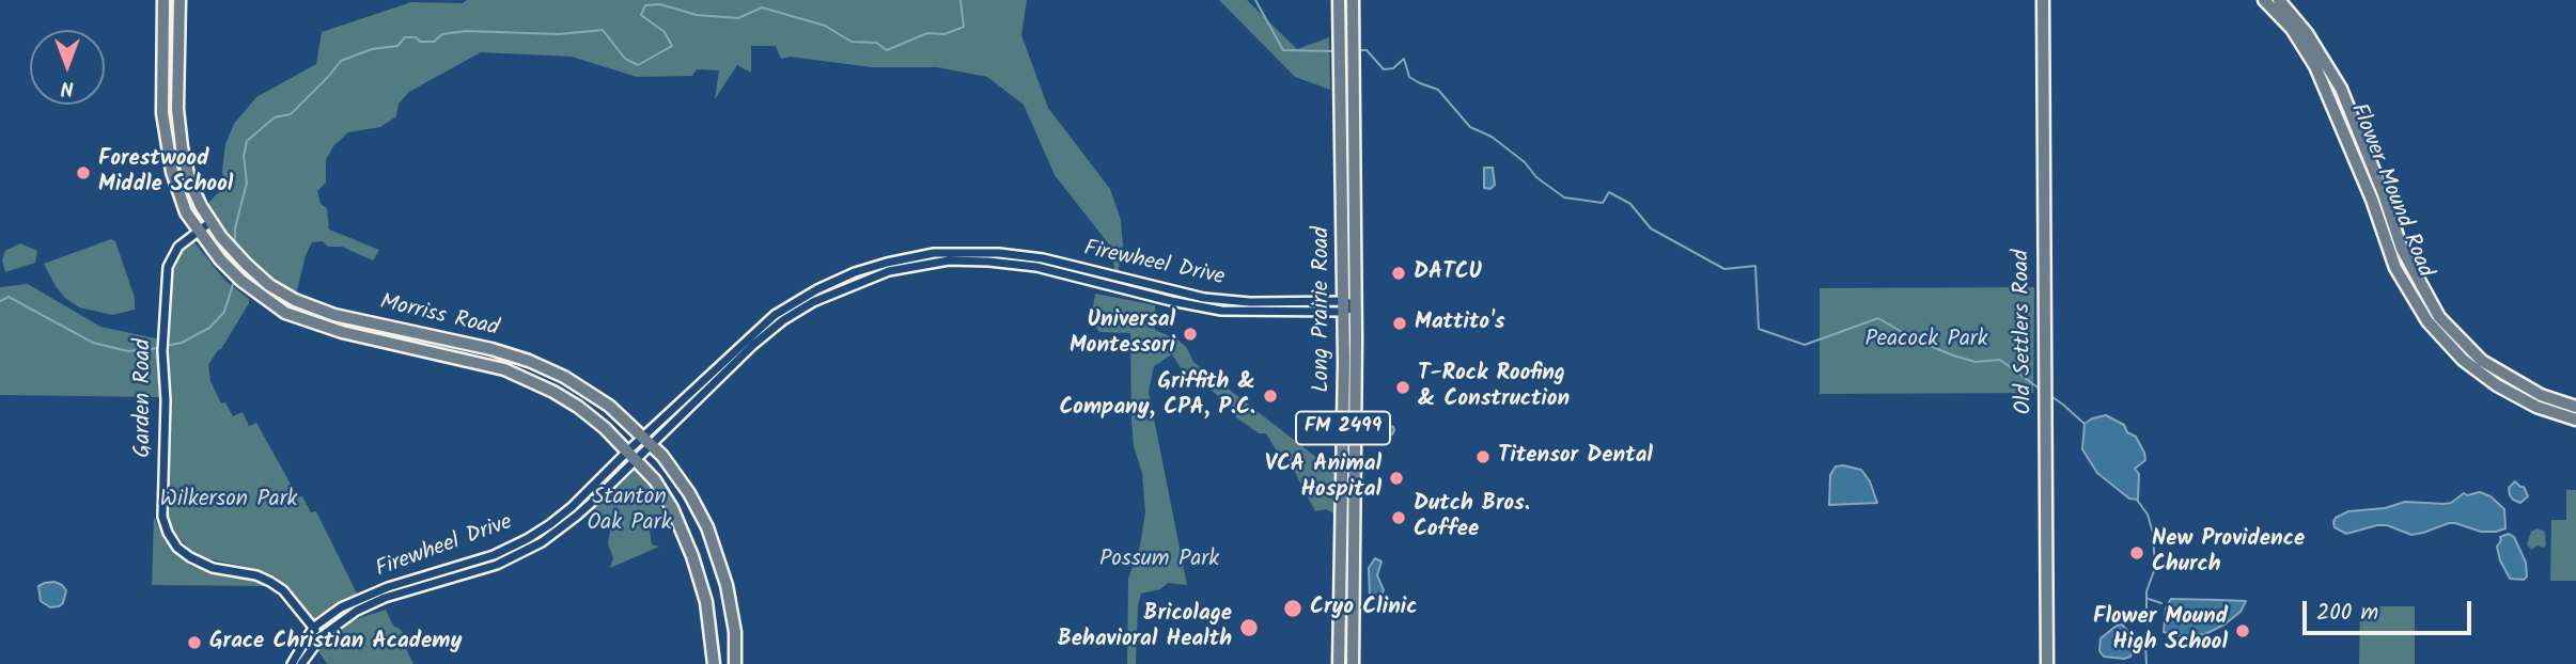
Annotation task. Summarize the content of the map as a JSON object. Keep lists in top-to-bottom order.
{
  "streets": {
    "main road": [
      "Flower Mound Road",
      "Long Prairie Road",
      "Morriss Road",
      "Old Settlers Road",
      "FM 2499"
    ],
    "street": ["Firewheel Drive", "Garden Road"]
  },
  "crossings": [
    ["Firewheel Drive", "Long Prairie Road"],
    ["Firewheel Drive", "Morriss Road"],
    ["Firewheel Drive", "Garden Road"],
    ["Morriss Road", "Garden Road"]
  ],
  "parks": [
    "Peacock Park",
    "Stanton Oak Park",
    "Wilkerson Park",
    "Possum Park"
  ],
  "places": [
    "Forestwood Middle School",
    "DATCU",
    "Mattito's",
    "Universal Montessori",
    "T-Rock Roofing & Construction",
    "Griffith & Company, CPA, P.C.",
    "Titensor Dental",
    "VCA Animal Hospital",
    "Dutch Bros. Coffee",
    "New Providence Church",
    "Cryo Clinic",
    "Bricolage Behavioral Health",
    "Flower Mound High School",
    "Grace Christian Academy"
  ],
  "scale_bar": "200 m",
  "north": "bottom"
}
